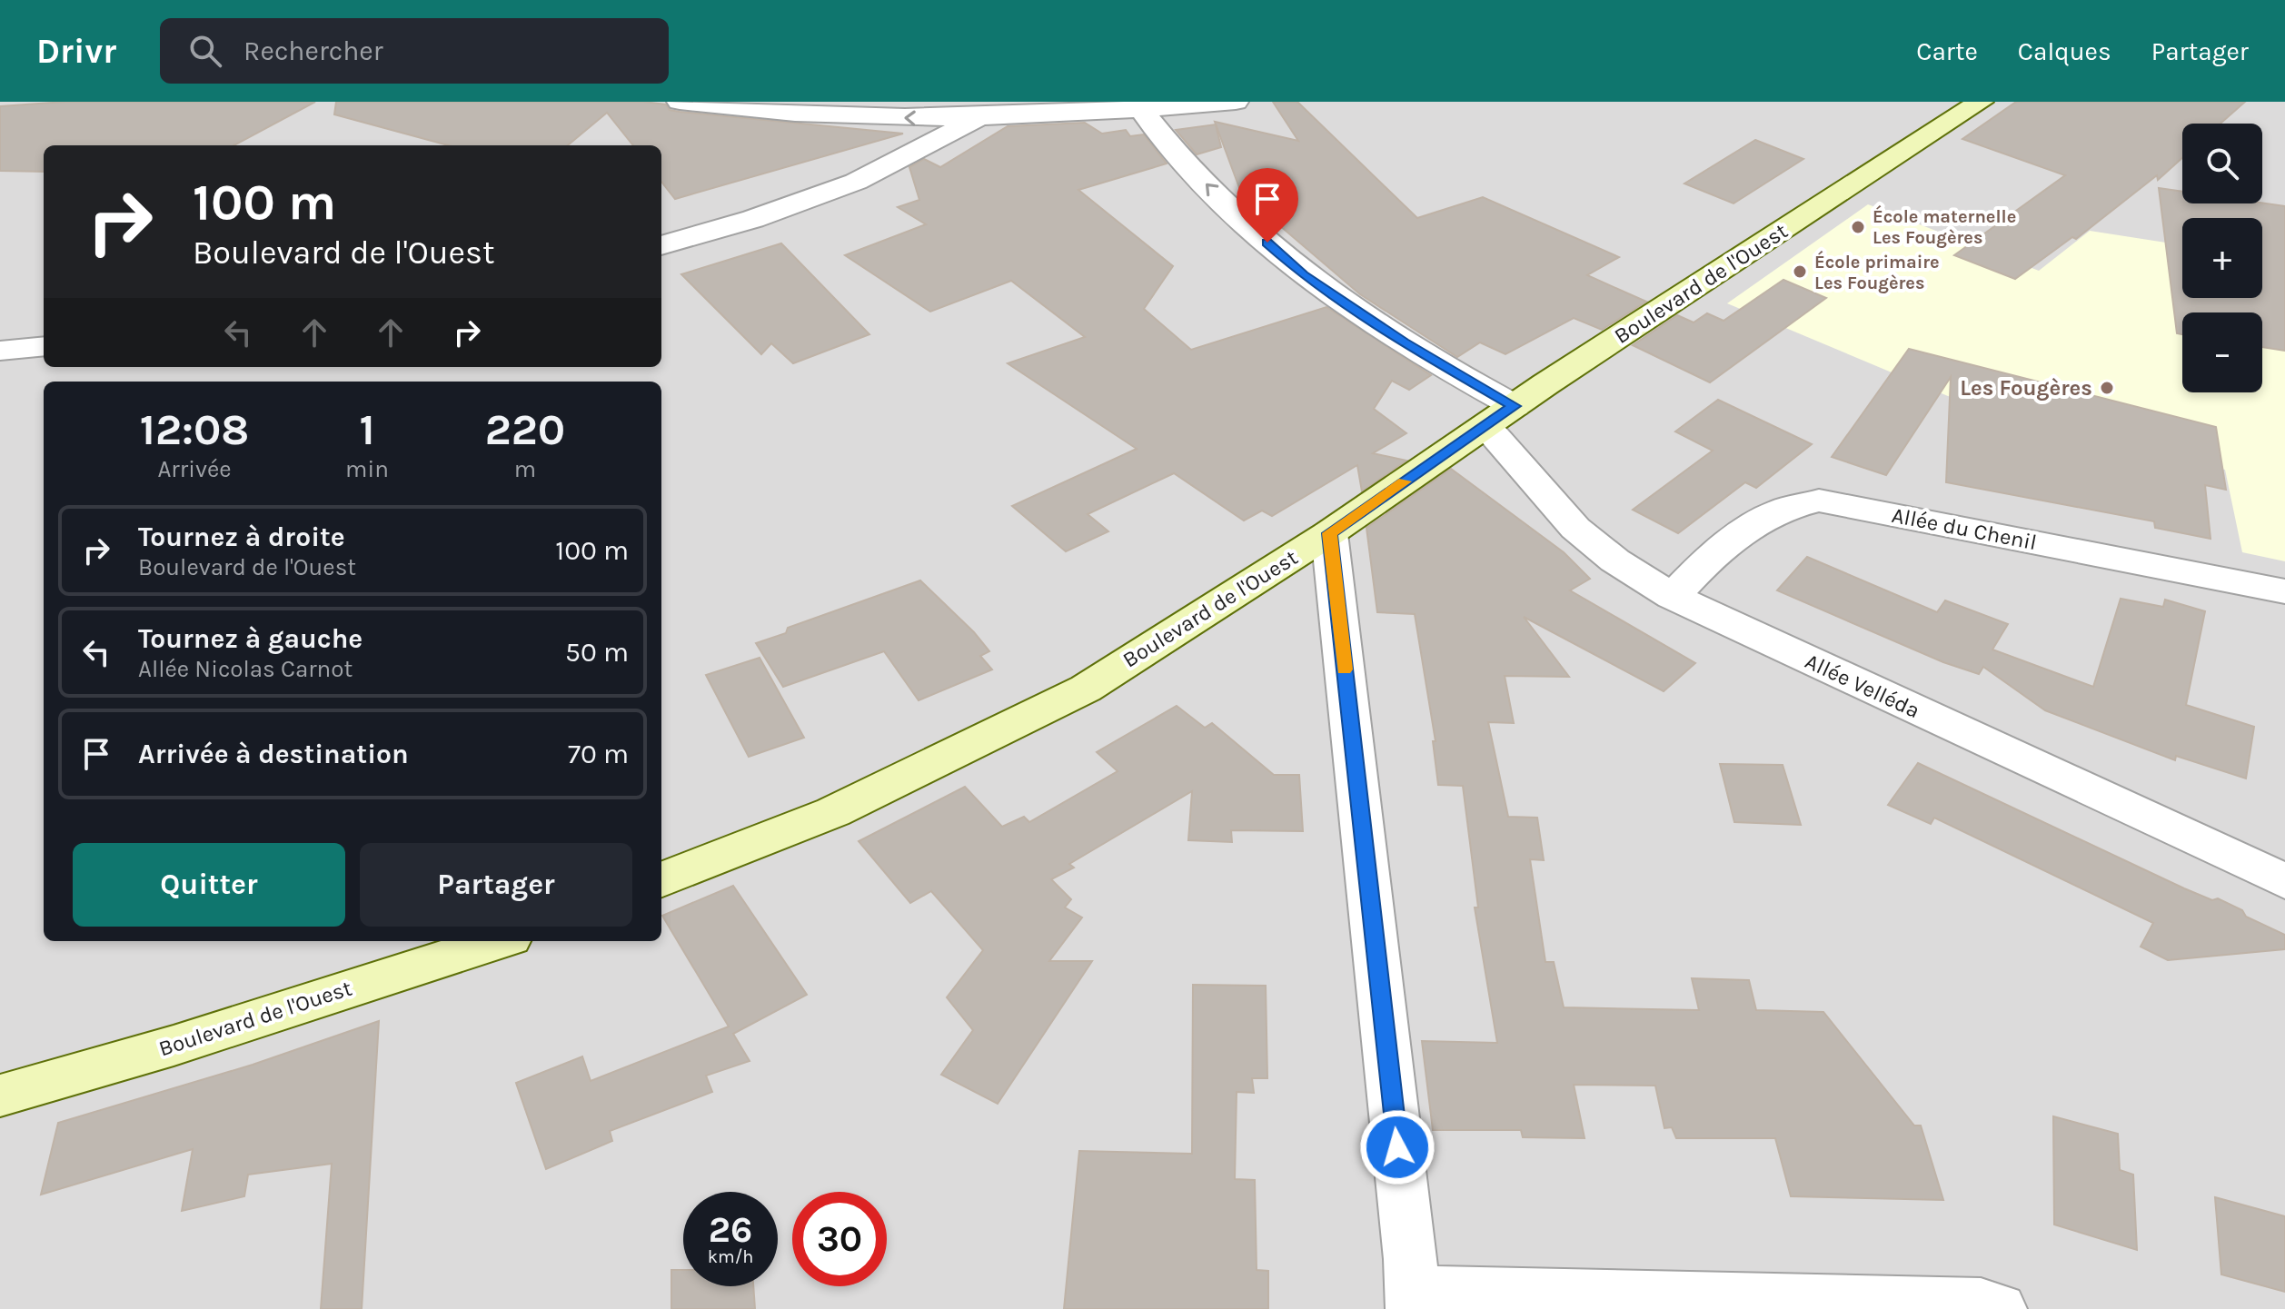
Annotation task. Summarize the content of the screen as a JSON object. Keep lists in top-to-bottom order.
{
  "streets": {
    "street": ["Boulevard de l'Ouest", "Allée du Chenil", "Allée Velléda"]
  },
  "crossings": [
    ["Boulevard de l'Ouest", "Allée Velléda"],
    ["Allée du Chenil", "Allée Velléda"]
  ],
  "places": ["École maternelle Les Fougères", "École primaire Les Fougères", "Les Fougères"],
  "page": {
    "header": "Drivr",
    "search": "Rechercher",
    "nav": ["Carte", "Calques", "Partager"],
    "map_buttons": ["+", "−"],
    "turn": ["100 m", "Boulevard de l'Ouest"],
    "eta": [
      "12:08",
      "Arrivée",
      "1",
      "min",
      "220",
      "m"
    ],
    "list": [
      {
        "name": "Tournez à droite",
        "note": "Boulevard de l'Ouest",
        "value": "100 m"
      },
      {
        "name": "Tournez à gauche",
        "note": "Allée Nicolas Carnot",
        "value": "50 m"
      },
      {
        "name": "Arrivée à destination",
        "value": "70 m"
      }
    ],
    "buttons": ["Quitter", "Partager"],
    "speed": "26 km/h",
    "limit": "30"
  }
}
